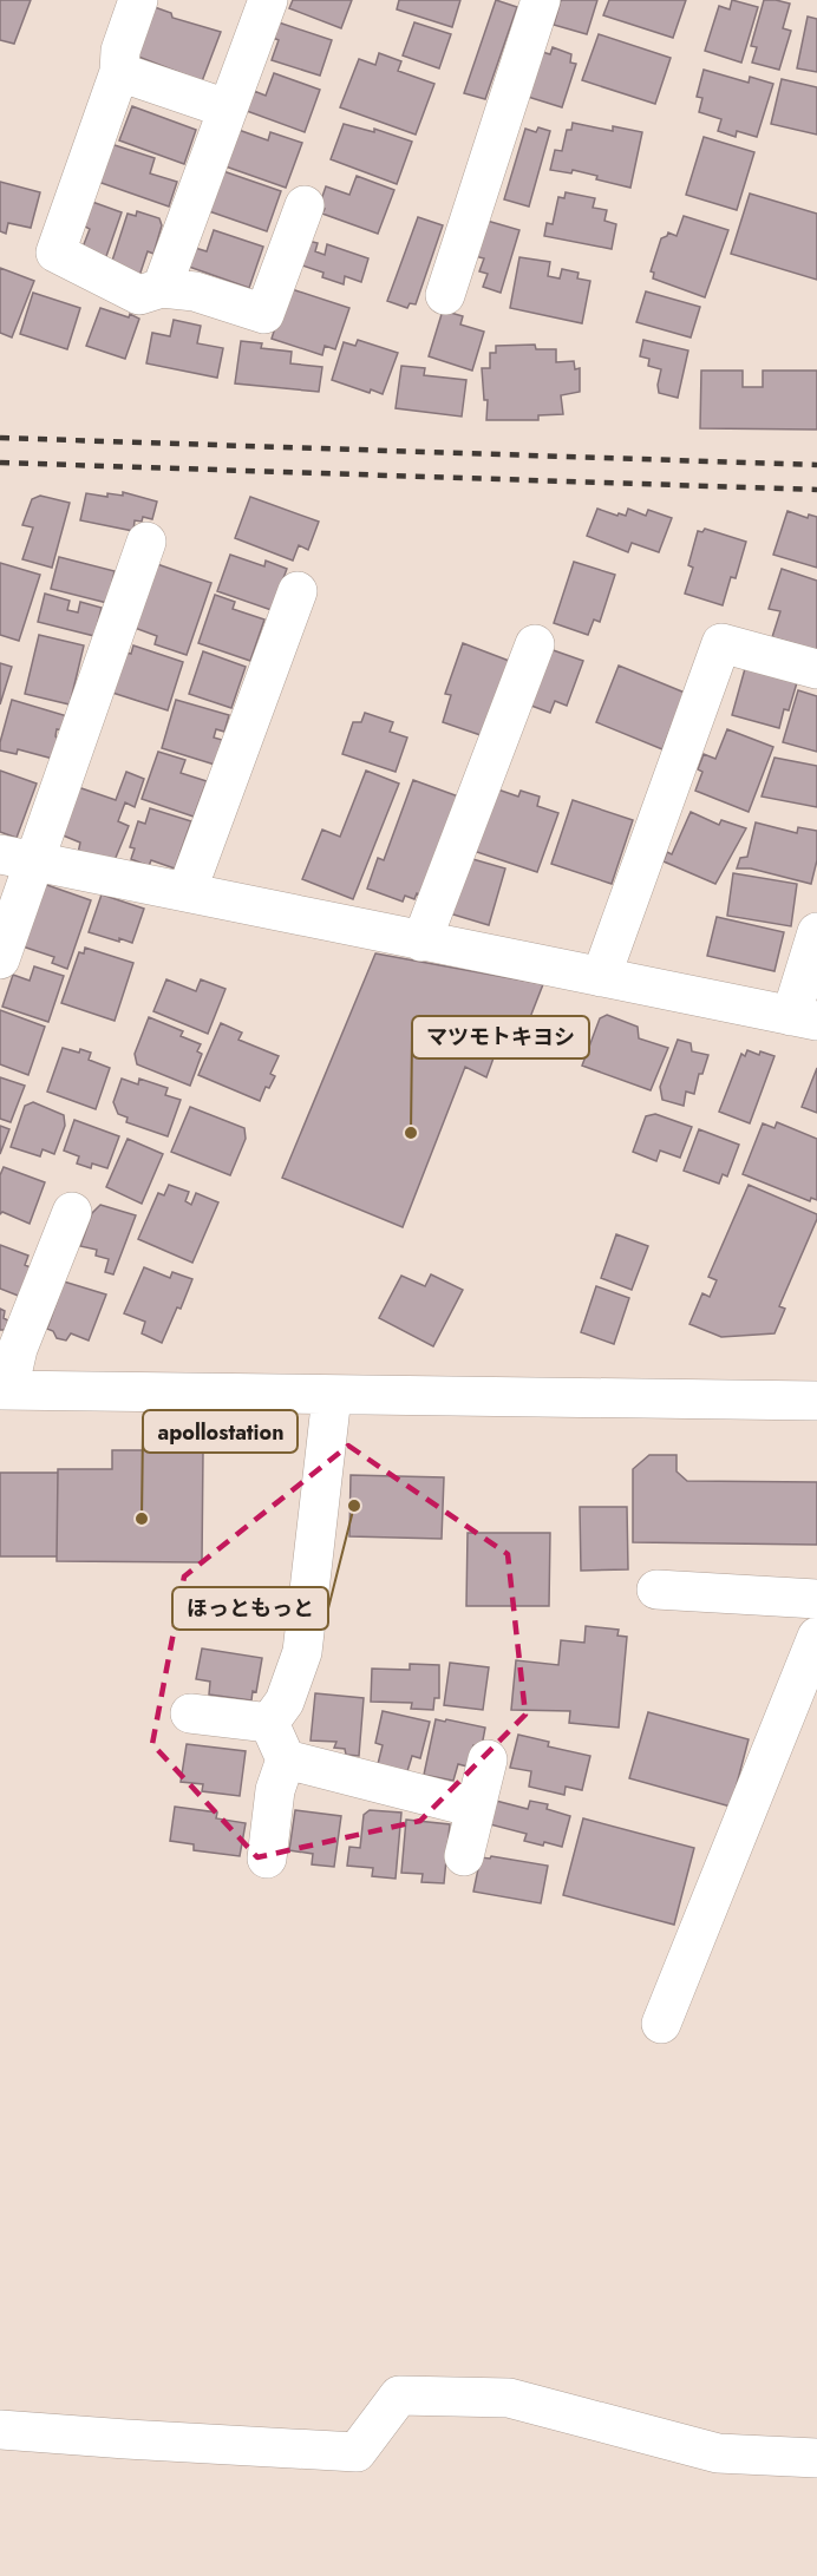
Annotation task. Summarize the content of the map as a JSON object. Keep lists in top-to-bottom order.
{
  "places": ["マツモトキヨシ", "ほっともっと", "apollostation"]
}
